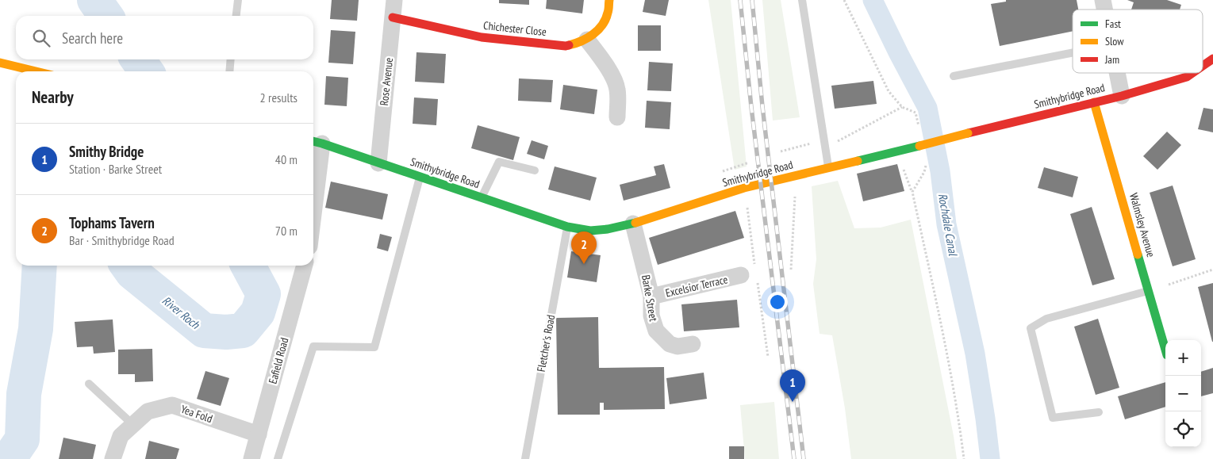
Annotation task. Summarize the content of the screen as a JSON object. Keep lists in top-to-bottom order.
{
  "streets": {
    "street": [
      "Chichester Close",
      "Rose Avenue",
      "Smithybridge Road",
      "Walmsley Avenue",
      "Excelsior Terrace",
      "Barke Street",
      "Eafield Road",
      "Yea Fold"
    ],
    "lane": ["Fletcher's Road"]
  },
  "crossings": [
    ["Chichester Close", "Rose Avenue"],
    ["Rose Avenue", "Smithybridge Road"],
    ["Smithybridge Road", "Walmsley Avenue"],
    ["Smithybridge Road", "Barke Street"],
    ["Smithybridge Road", "Fletcher's Road"],
    ["Excelsior Terrace", "Barke Street"],
    ["Eafield Road", "Yea Fold"]
  ],
  "water": ["Rochdale Canal", "River Roch"],
  "legend": ["Fast", "Slow", "Jam"],
  "page": {
    "search": "Search here",
    "heading": ["Nearby", "2 results"],
    "list": [
      {
        "mark": "1",
        "name": "Smithy Bridge",
        "note": "Station · Barke Street",
        "value": "40 m"
      },
      {
        "mark": "2",
        "name": "Tophams Tavern",
        "note": "Bar · Smithybridge Road",
        "value": "70 m"
      }
    ],
    "pins": ["2", "1"],
    "map_buttons": ["+", "−"]
  }
}
